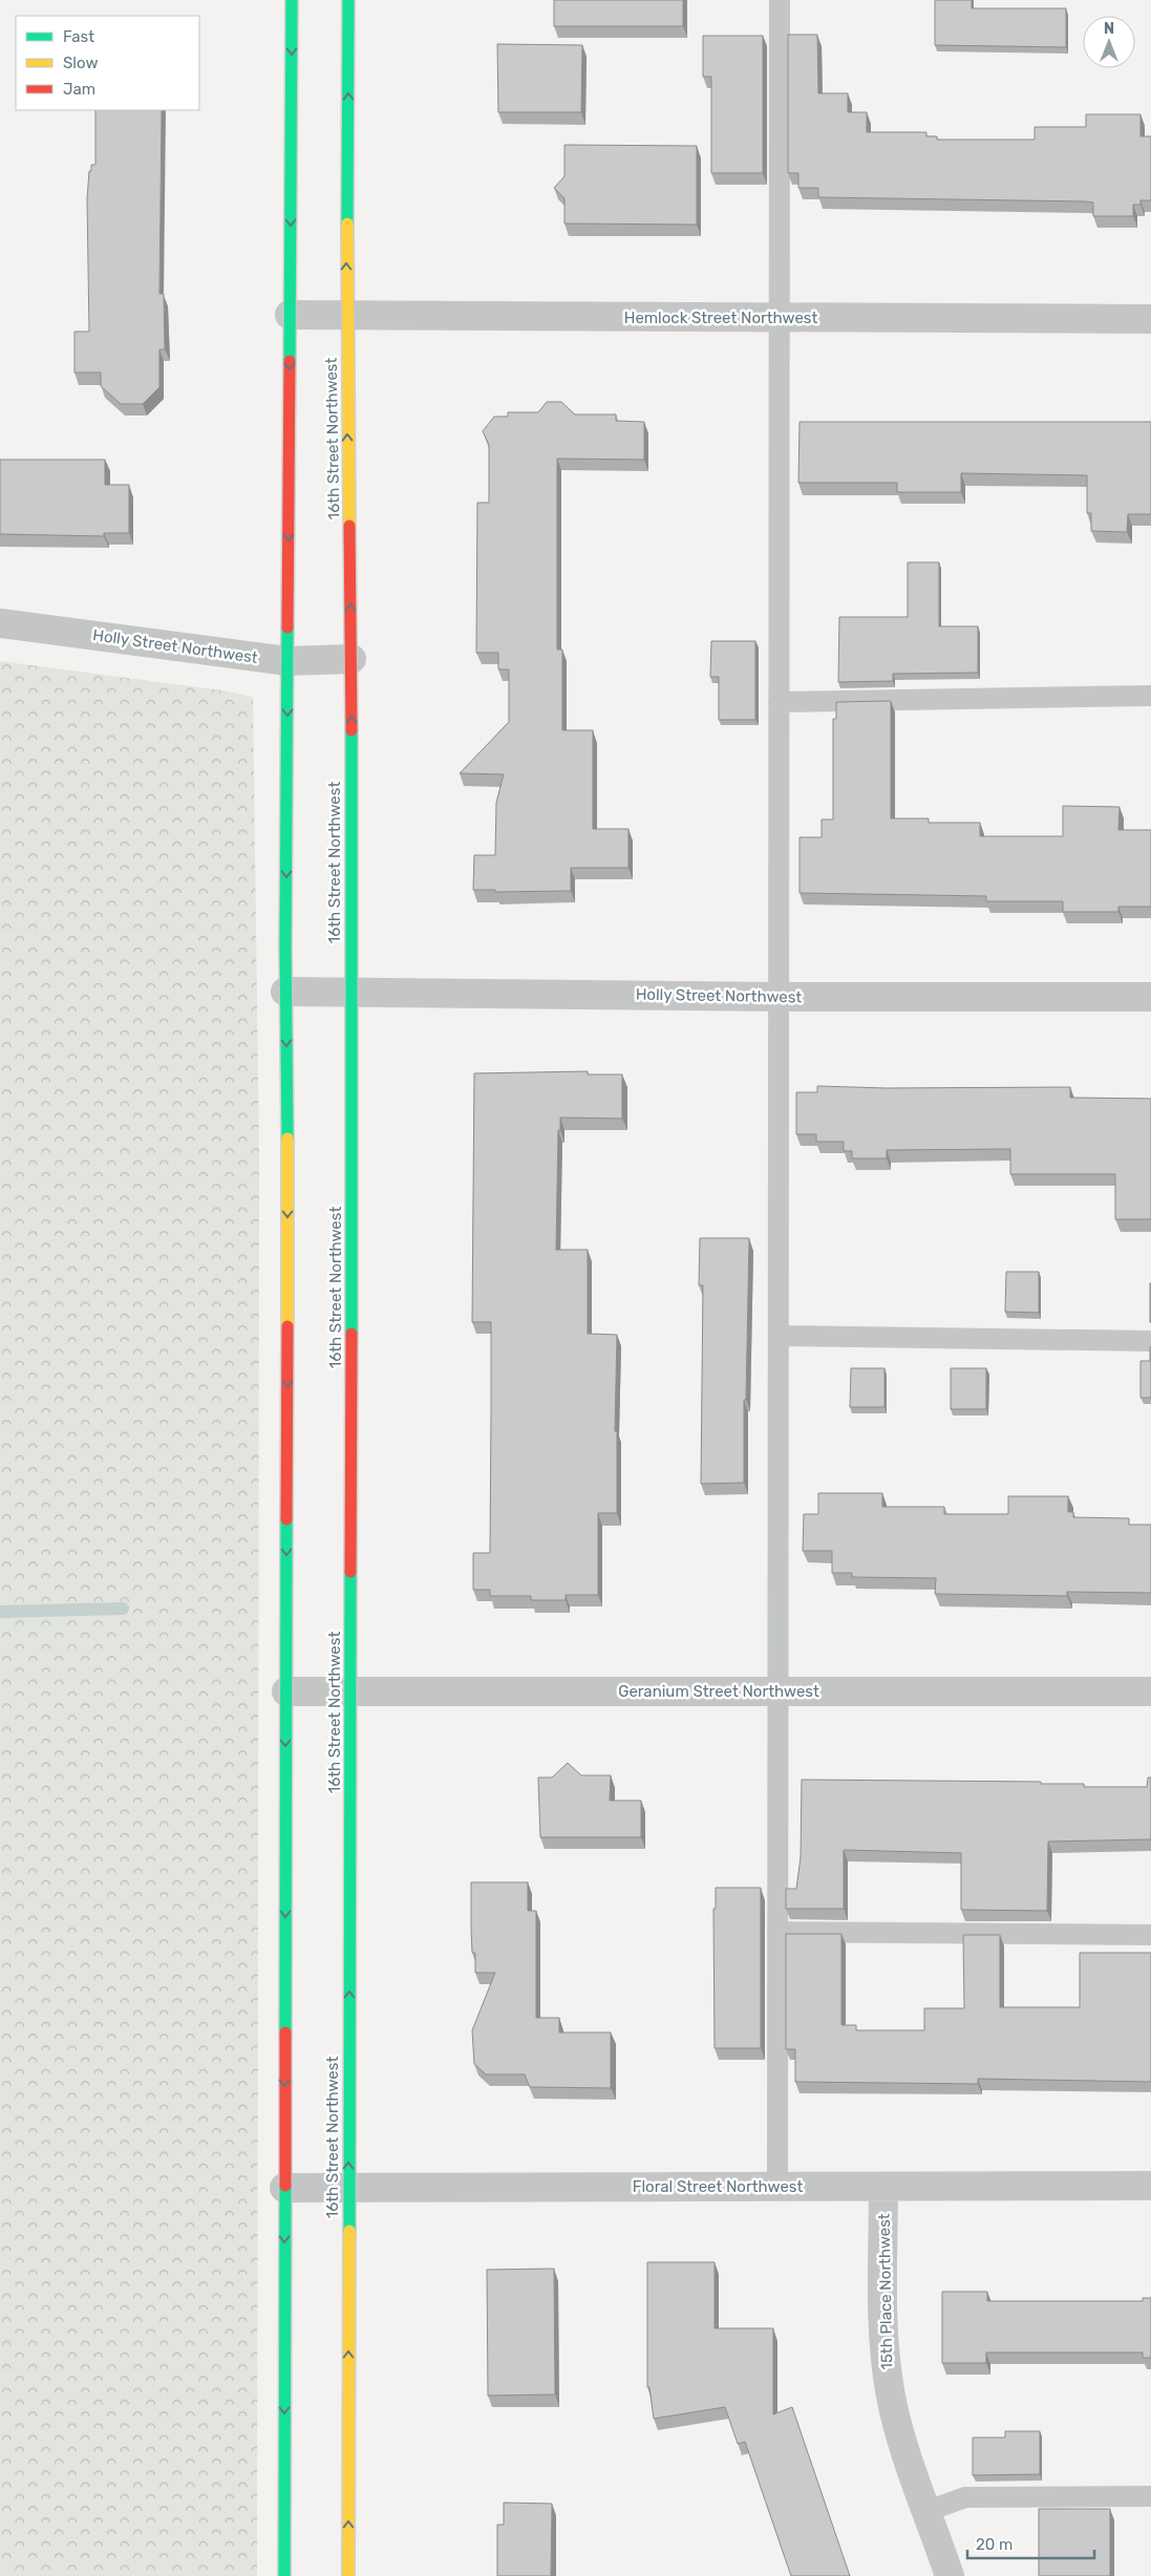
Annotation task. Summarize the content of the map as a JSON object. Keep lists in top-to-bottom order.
{
  "streets": {
    "main road": ["16th Street Northwest"],
    "street": [
      "Hemlock Street Northwest",
      "Holly Street Northwest",
      "Geranium Street Northwest",
      "Floral Street Northwest",
      "15th Place Northwest"
    ]
  },
  "crossings": [
    ["Hemlock Street Northwest", "16th Street Northwest"],
    ["16th Street Northwest", "Holly Street Northwest"],
    ["16th Street Northwest", "Geranium Street Northwest"],
    ["16th Street Northwest", "Floral Street Northwest"],
    ["Floral Street Northwest", "15th Place Northwest"]
  ],
  "legend": ["Fast", "Slow", "Jam"],
  "scale_bar": "20 m",
  "north": "top"
}
